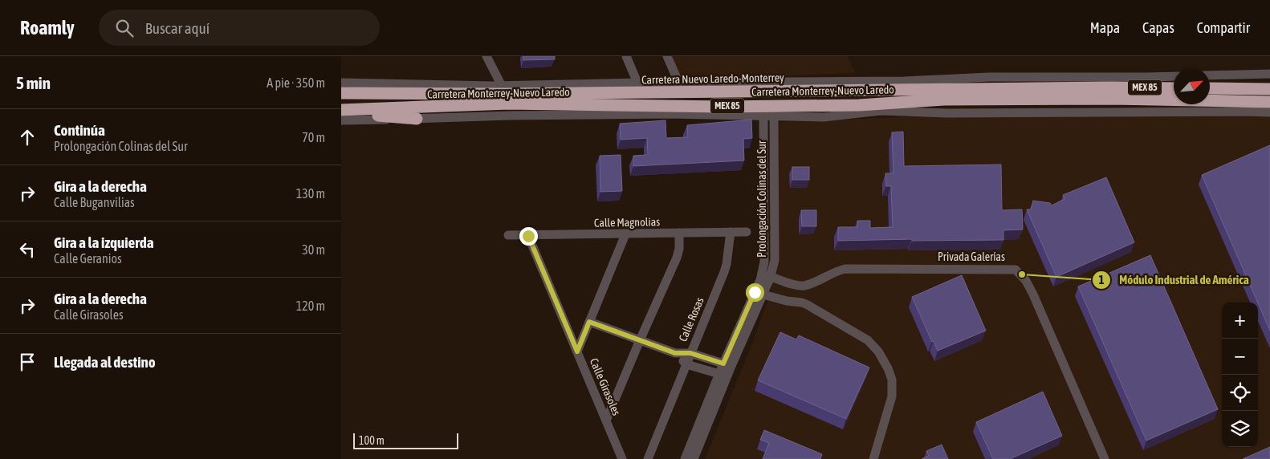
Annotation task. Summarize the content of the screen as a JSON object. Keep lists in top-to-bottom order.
{
  "streets": {
    "highway": ["Carretera Nuevo Laredo-Monterrey", "MEX 85", "Carretera Monterrey-Nuevo Laredo"],
    "street": [
      "Prolongación Colinas del Sur",
      "Calle Magnolias",
      "Privada Galerías",
      "Calle Rosas",
      "Calle Girasoles"
    ]
  },
  "crossings": [
    ["Carretera Nuevo Laredo-Monterrey", "MEX 85"],
    ["Carretera Nuevo Laredo-Monterrey", "Carretera Monterrey-Nuevo Laredo"],
    ["MEX 85", "Carretera Monterrey-Nuevo Laredo"],
    ["Calle Magnolias", "Calle Rosas"],
    ["Calle Magnolias", "Calle Girasoles"]
  ],
  "places": ["Módulo Industrial de América"],
  "scale_bar": "100 m",
  "north": "top right",
  "page": {
    "header": "Roamly",
    "search": "Buscar aquí",
    "nav": ["Mapa", "Capas", "Compartir"],
    "heading": ["5 min", "A pie · 350 m"],
    "list": [
      ["Continúa", "Prolongación Colinas del Sur", "70 m"],
      ["Gira a la derecha", "Calle Buganvilias", "130 m"],
      ["Gira a la izquierda", "Calle Geranios", "30 m"],
      ["Gira a la derecha", "Calle Girasoles", "120 m"],
      "Llegada al destino"
    ],
    "map_buttons": ["+", "−"],
    "scale": "100 m"
  }
}
